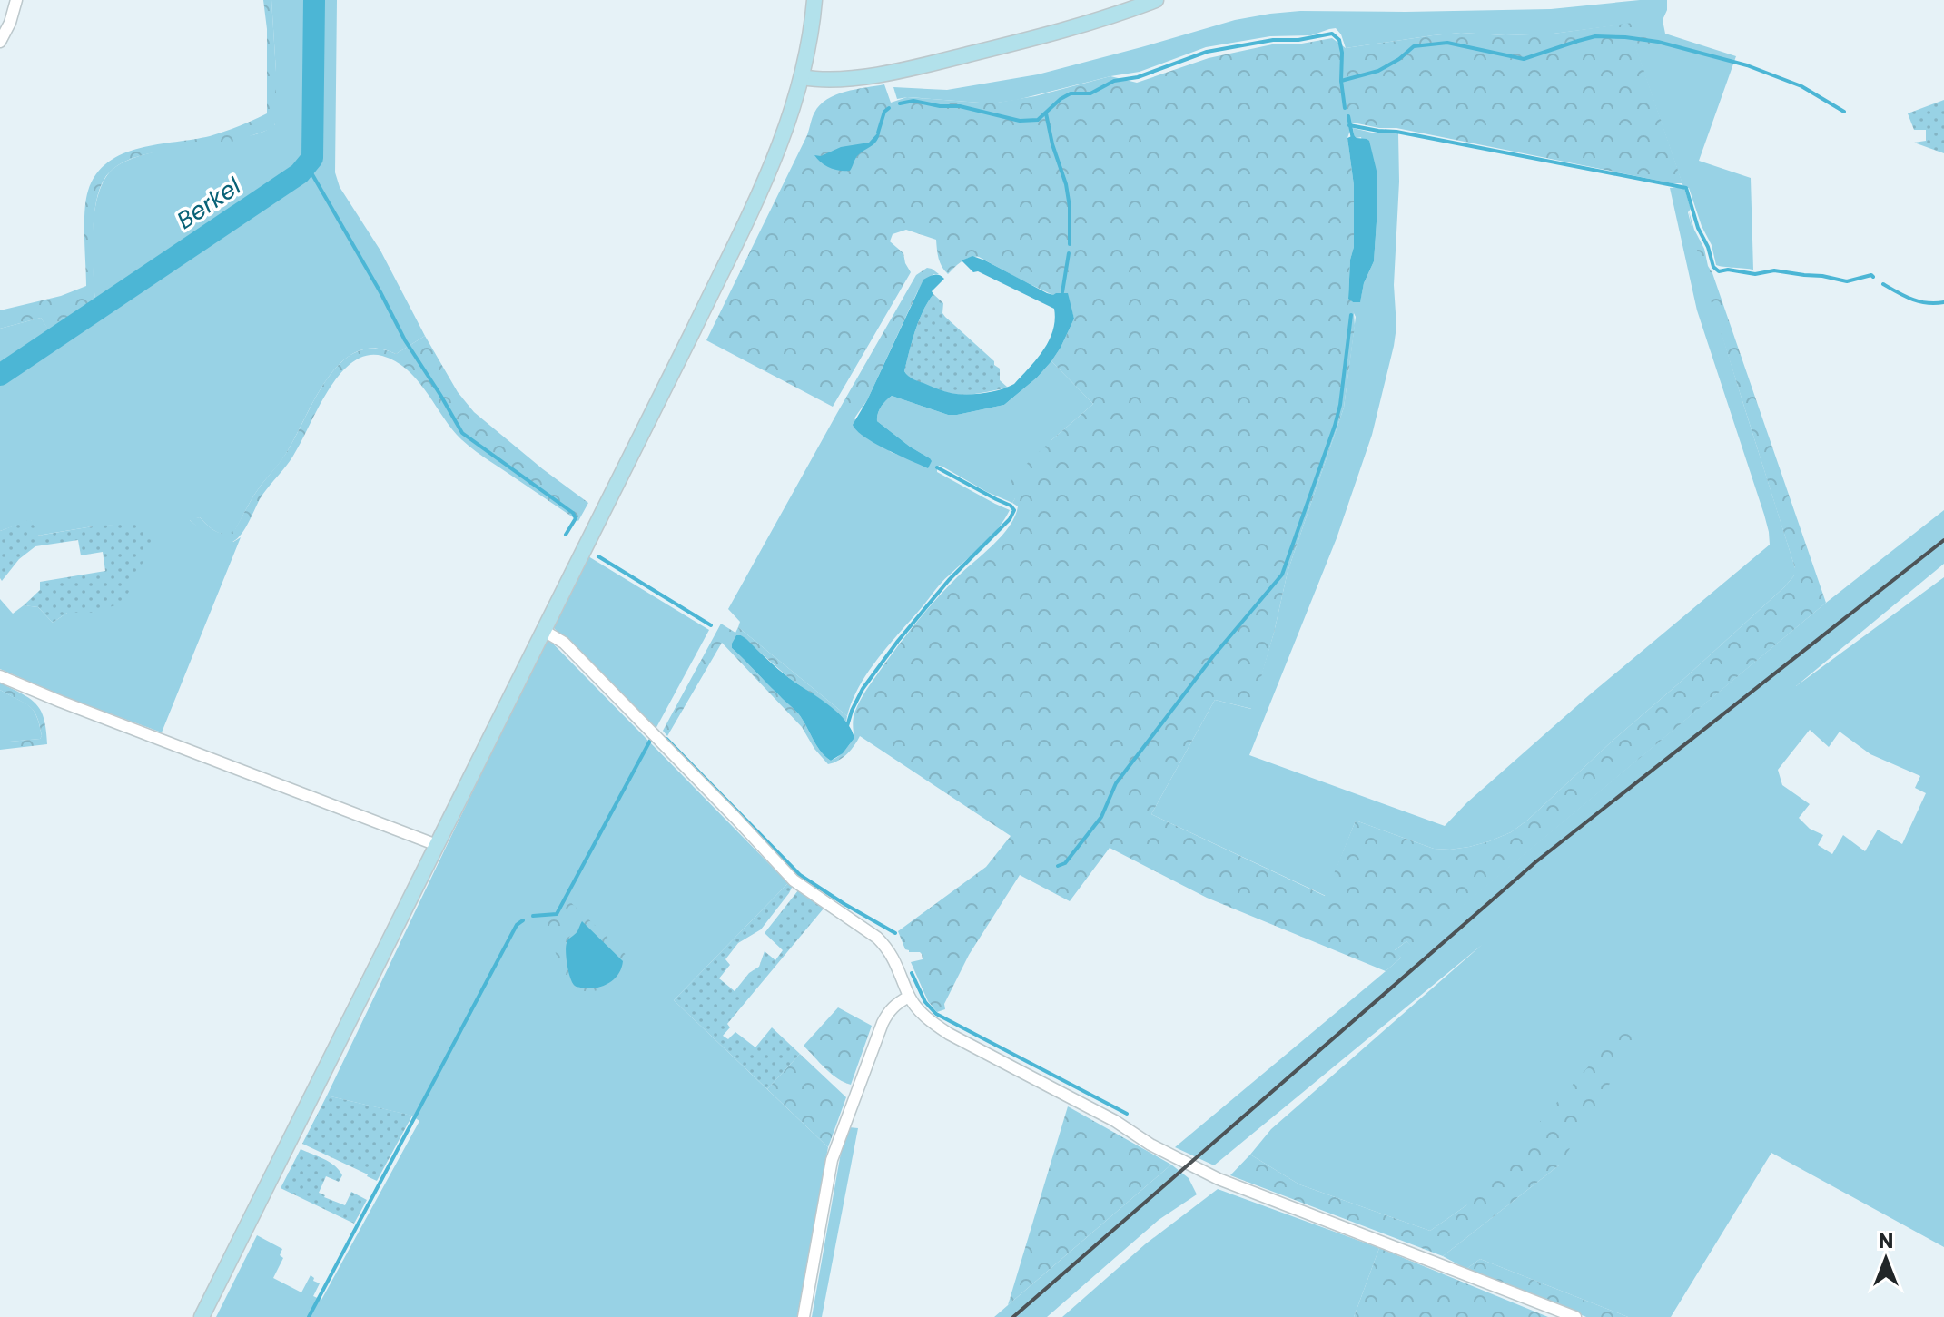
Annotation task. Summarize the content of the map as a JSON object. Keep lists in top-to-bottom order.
{
  "water": ["Berkel"],
  "north": "top"
}
